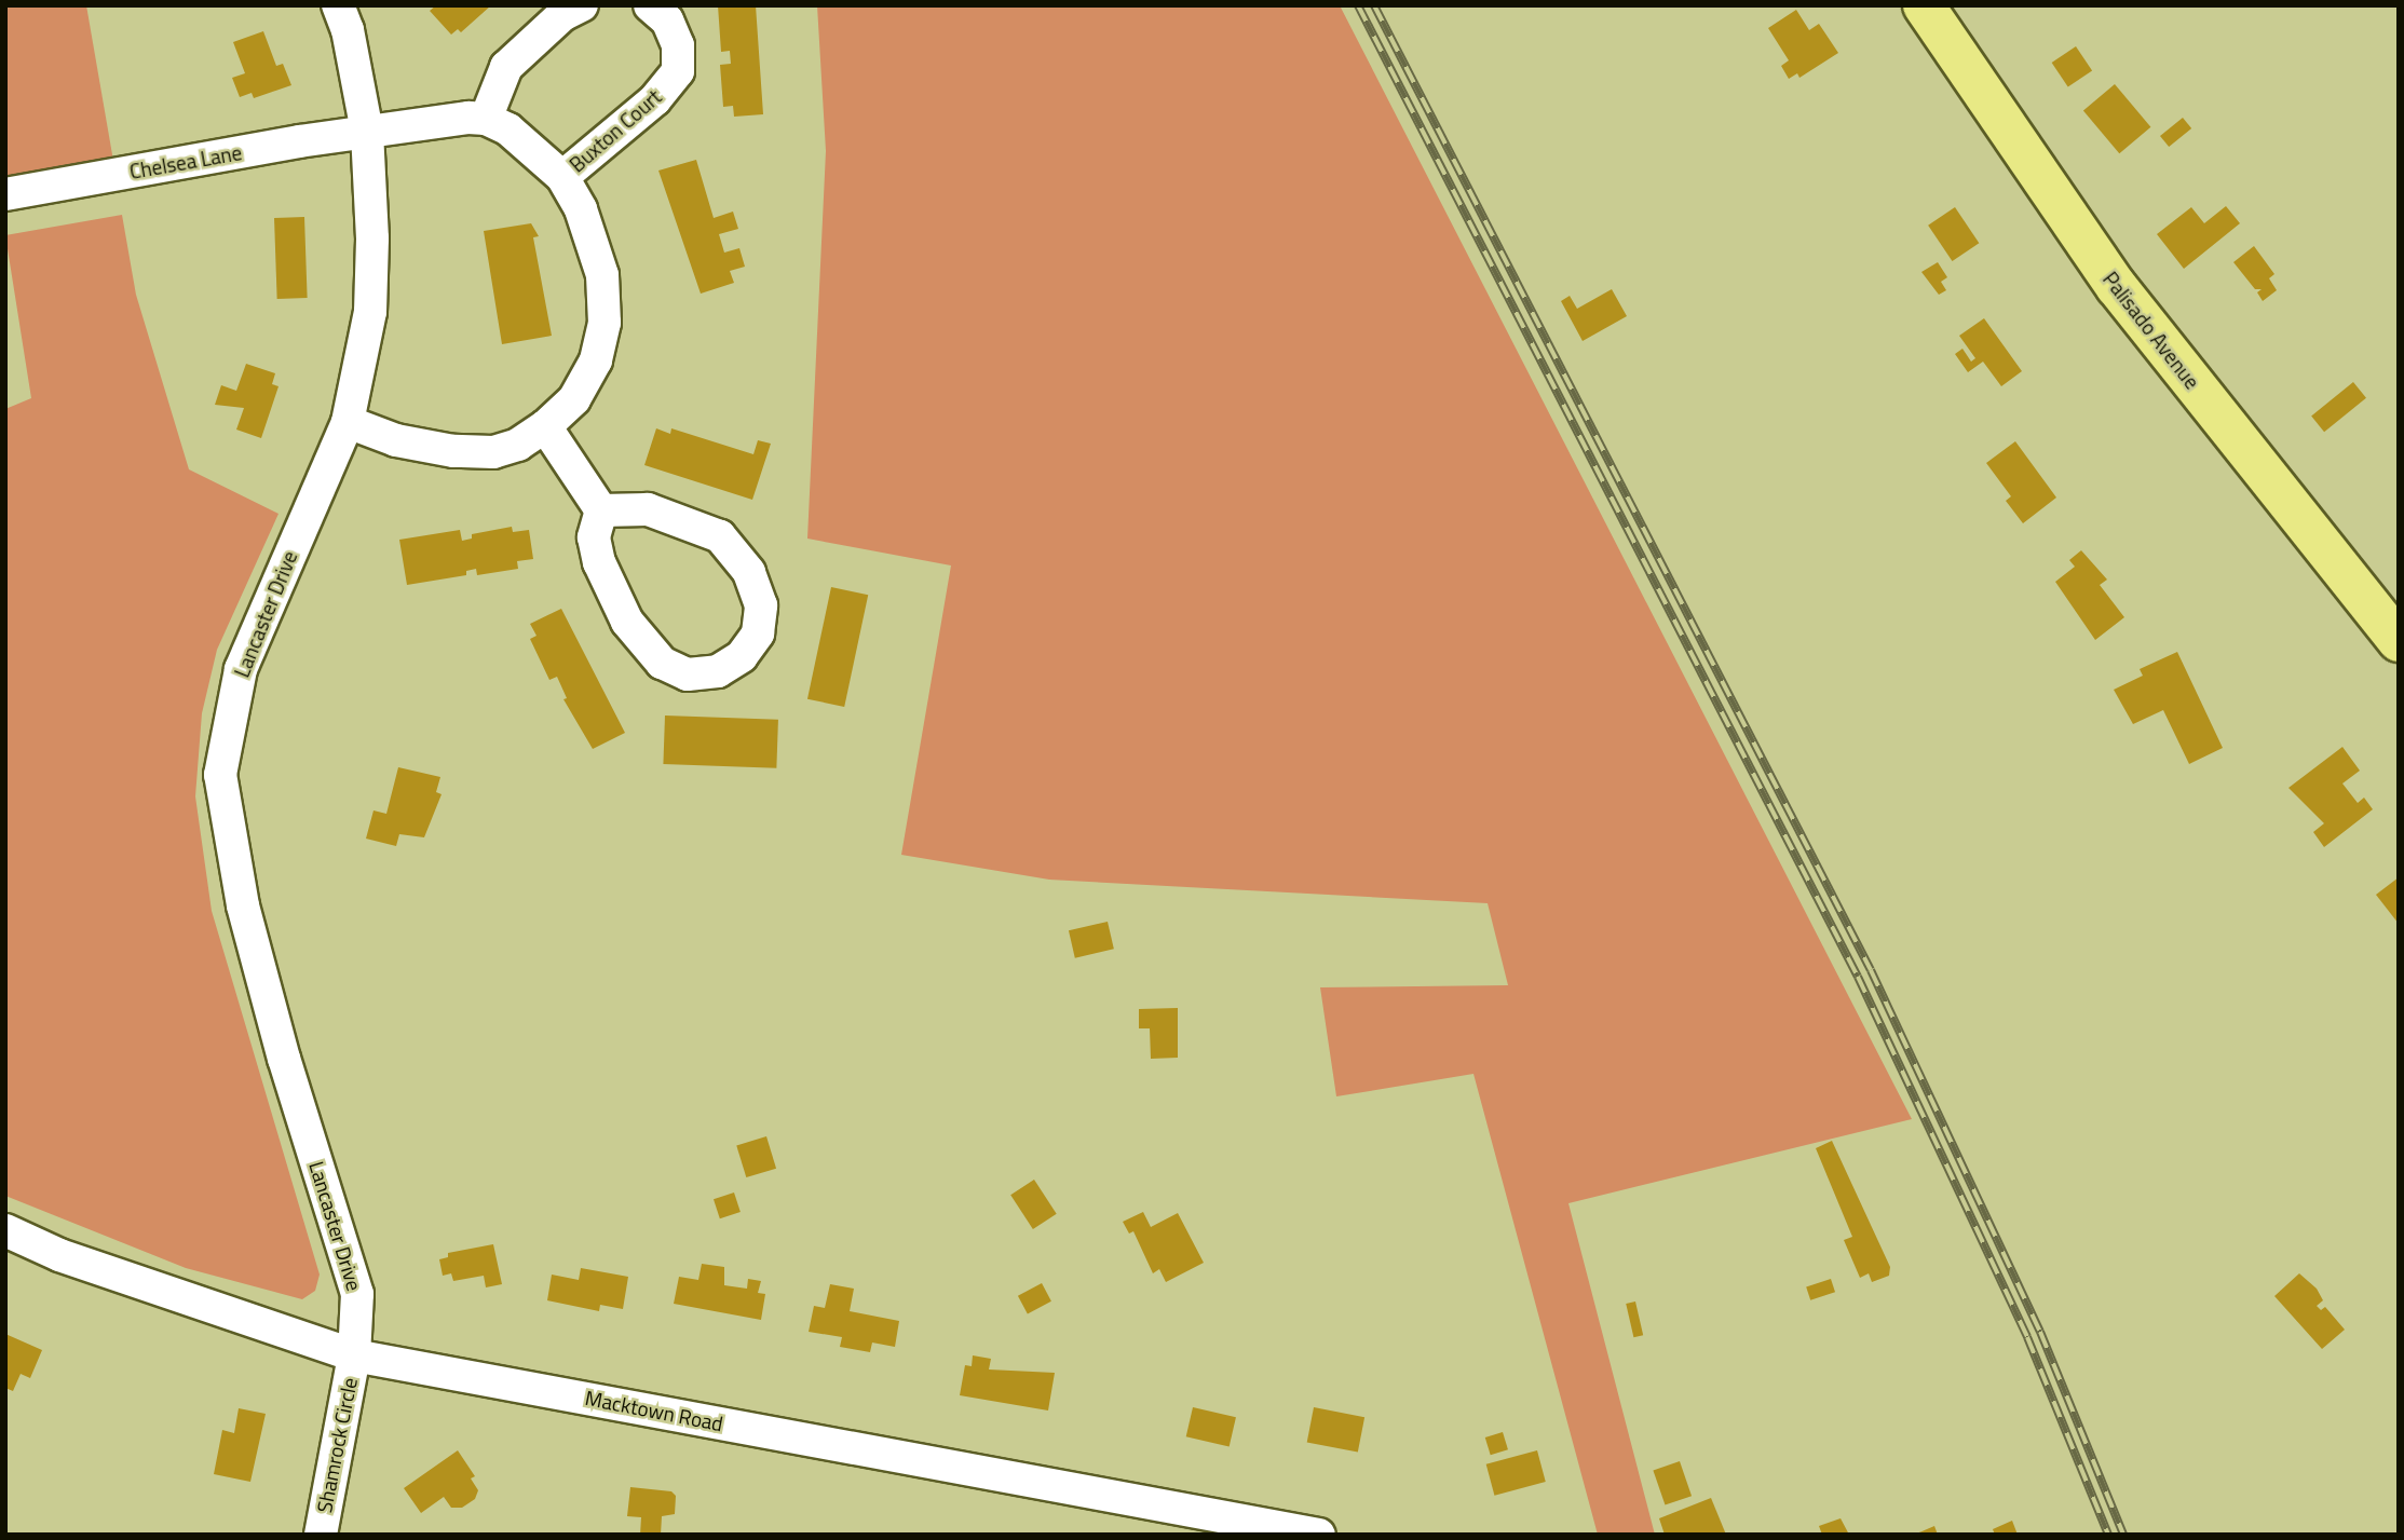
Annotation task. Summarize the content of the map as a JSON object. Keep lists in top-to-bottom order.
{
  "streets": {
    "main road": ["Palisado Avenue"],
    "street": [
      "Buxton Court",
      "Chelsea Lane",
      "Lancaster Drive",
      "Macktown Road",
      "Shamrock Circle"
    ]
  },
  "crossings": [
    ["Chelsea Lane", "Lancaster Drive"],
    ["Lancaster Drive", "Macktown Road"],
    ["Lancaster Drive", "Shamrock Circle"],
    ["Macktown Road", "Shamrock Circle"]
  ]
}
